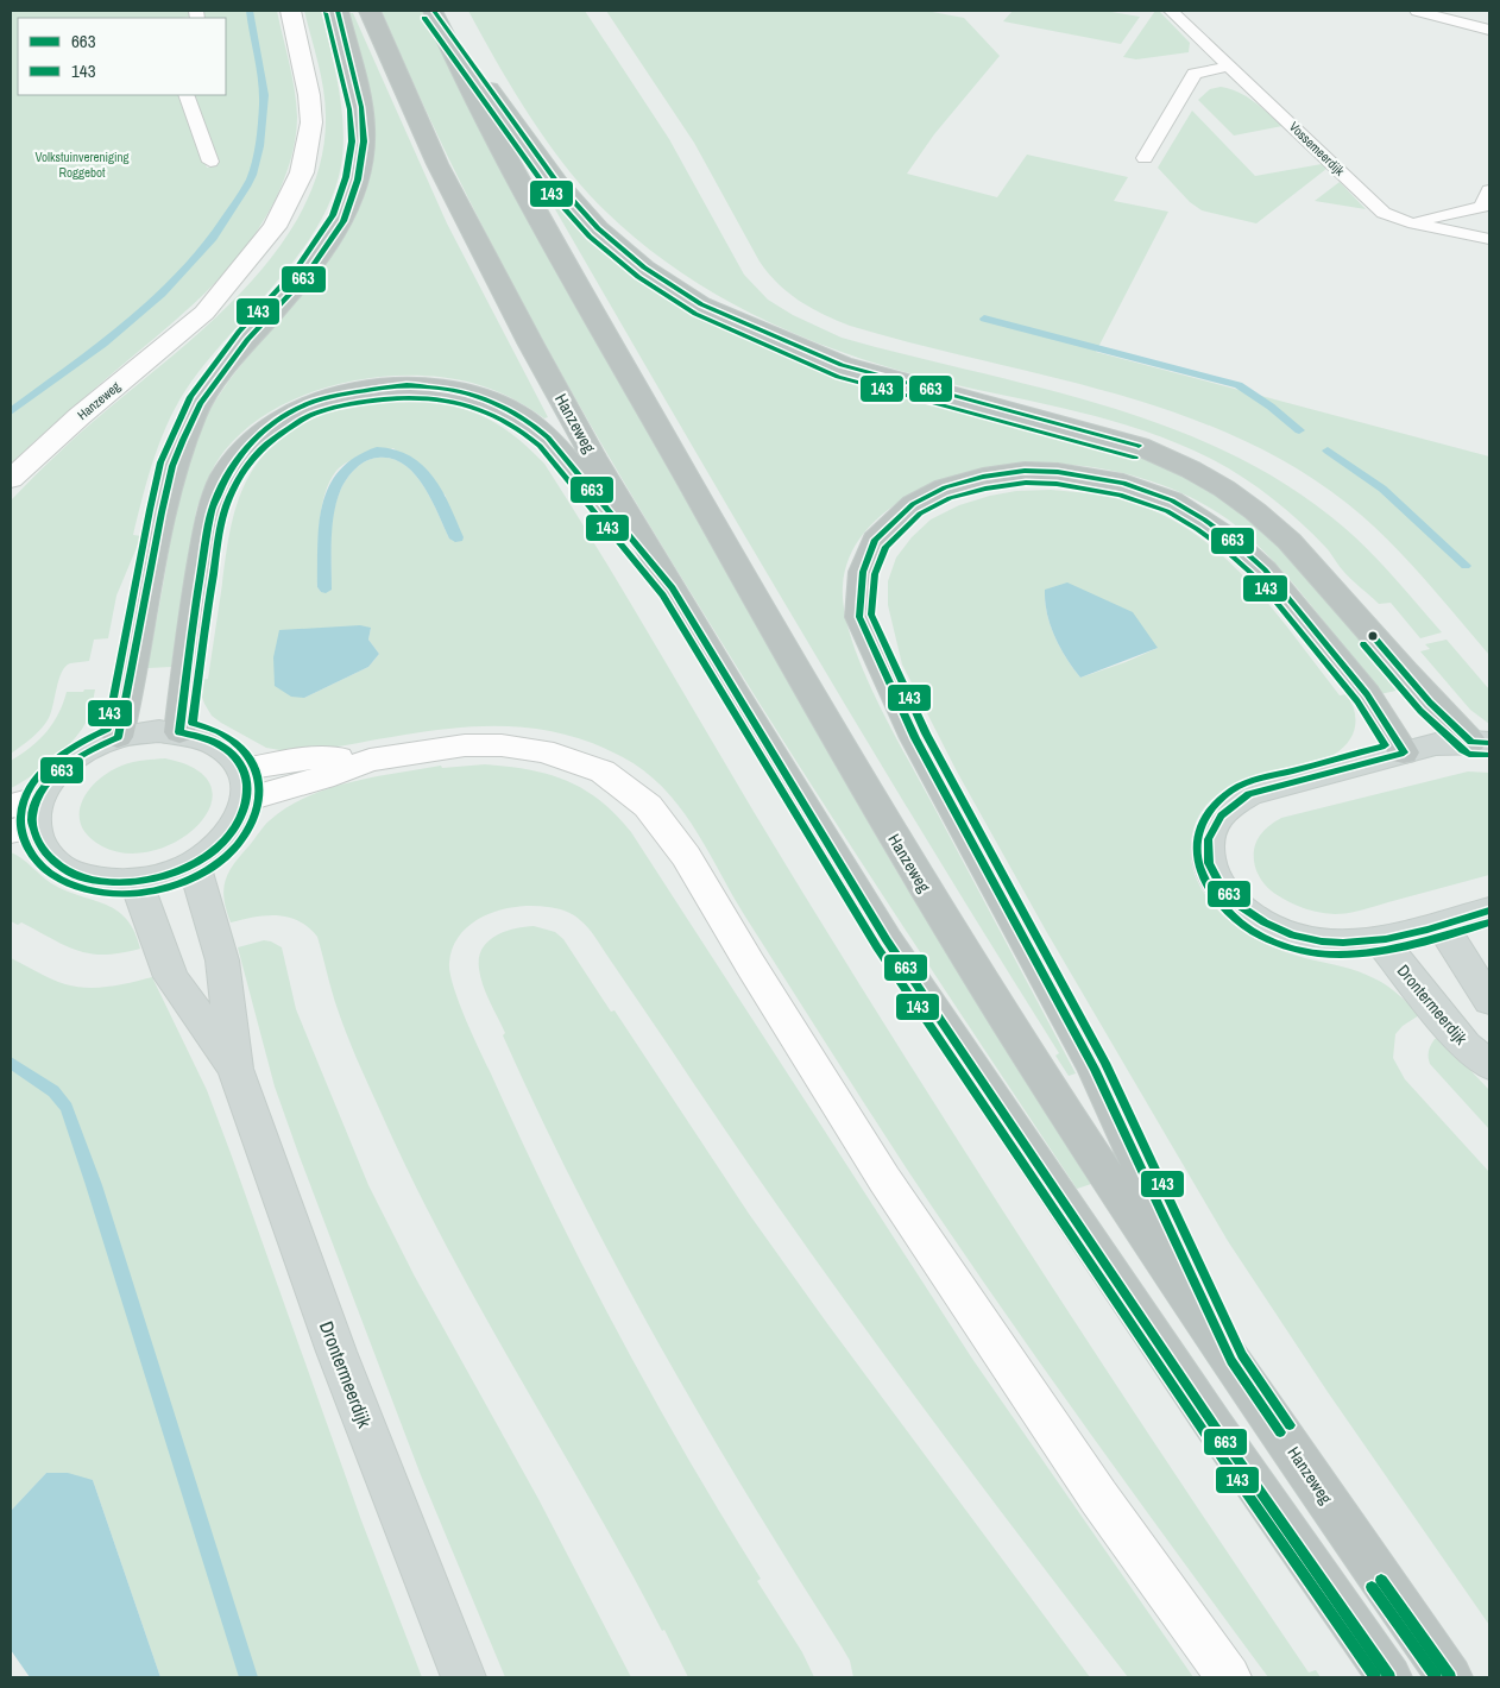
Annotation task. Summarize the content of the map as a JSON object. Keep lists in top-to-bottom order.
{
  "streets": {
    "highway": ["Hanzeweg"],
    "main road": ["Drontermeerdijk"],
    "lane": ["Vossemeerdijk"]
  },
  "parks": ["Volkstuinvereniging Roggebot"],
  "lines": ["transit line 663", "transit line 143"],
  "legend": ["663", "143"]
}
